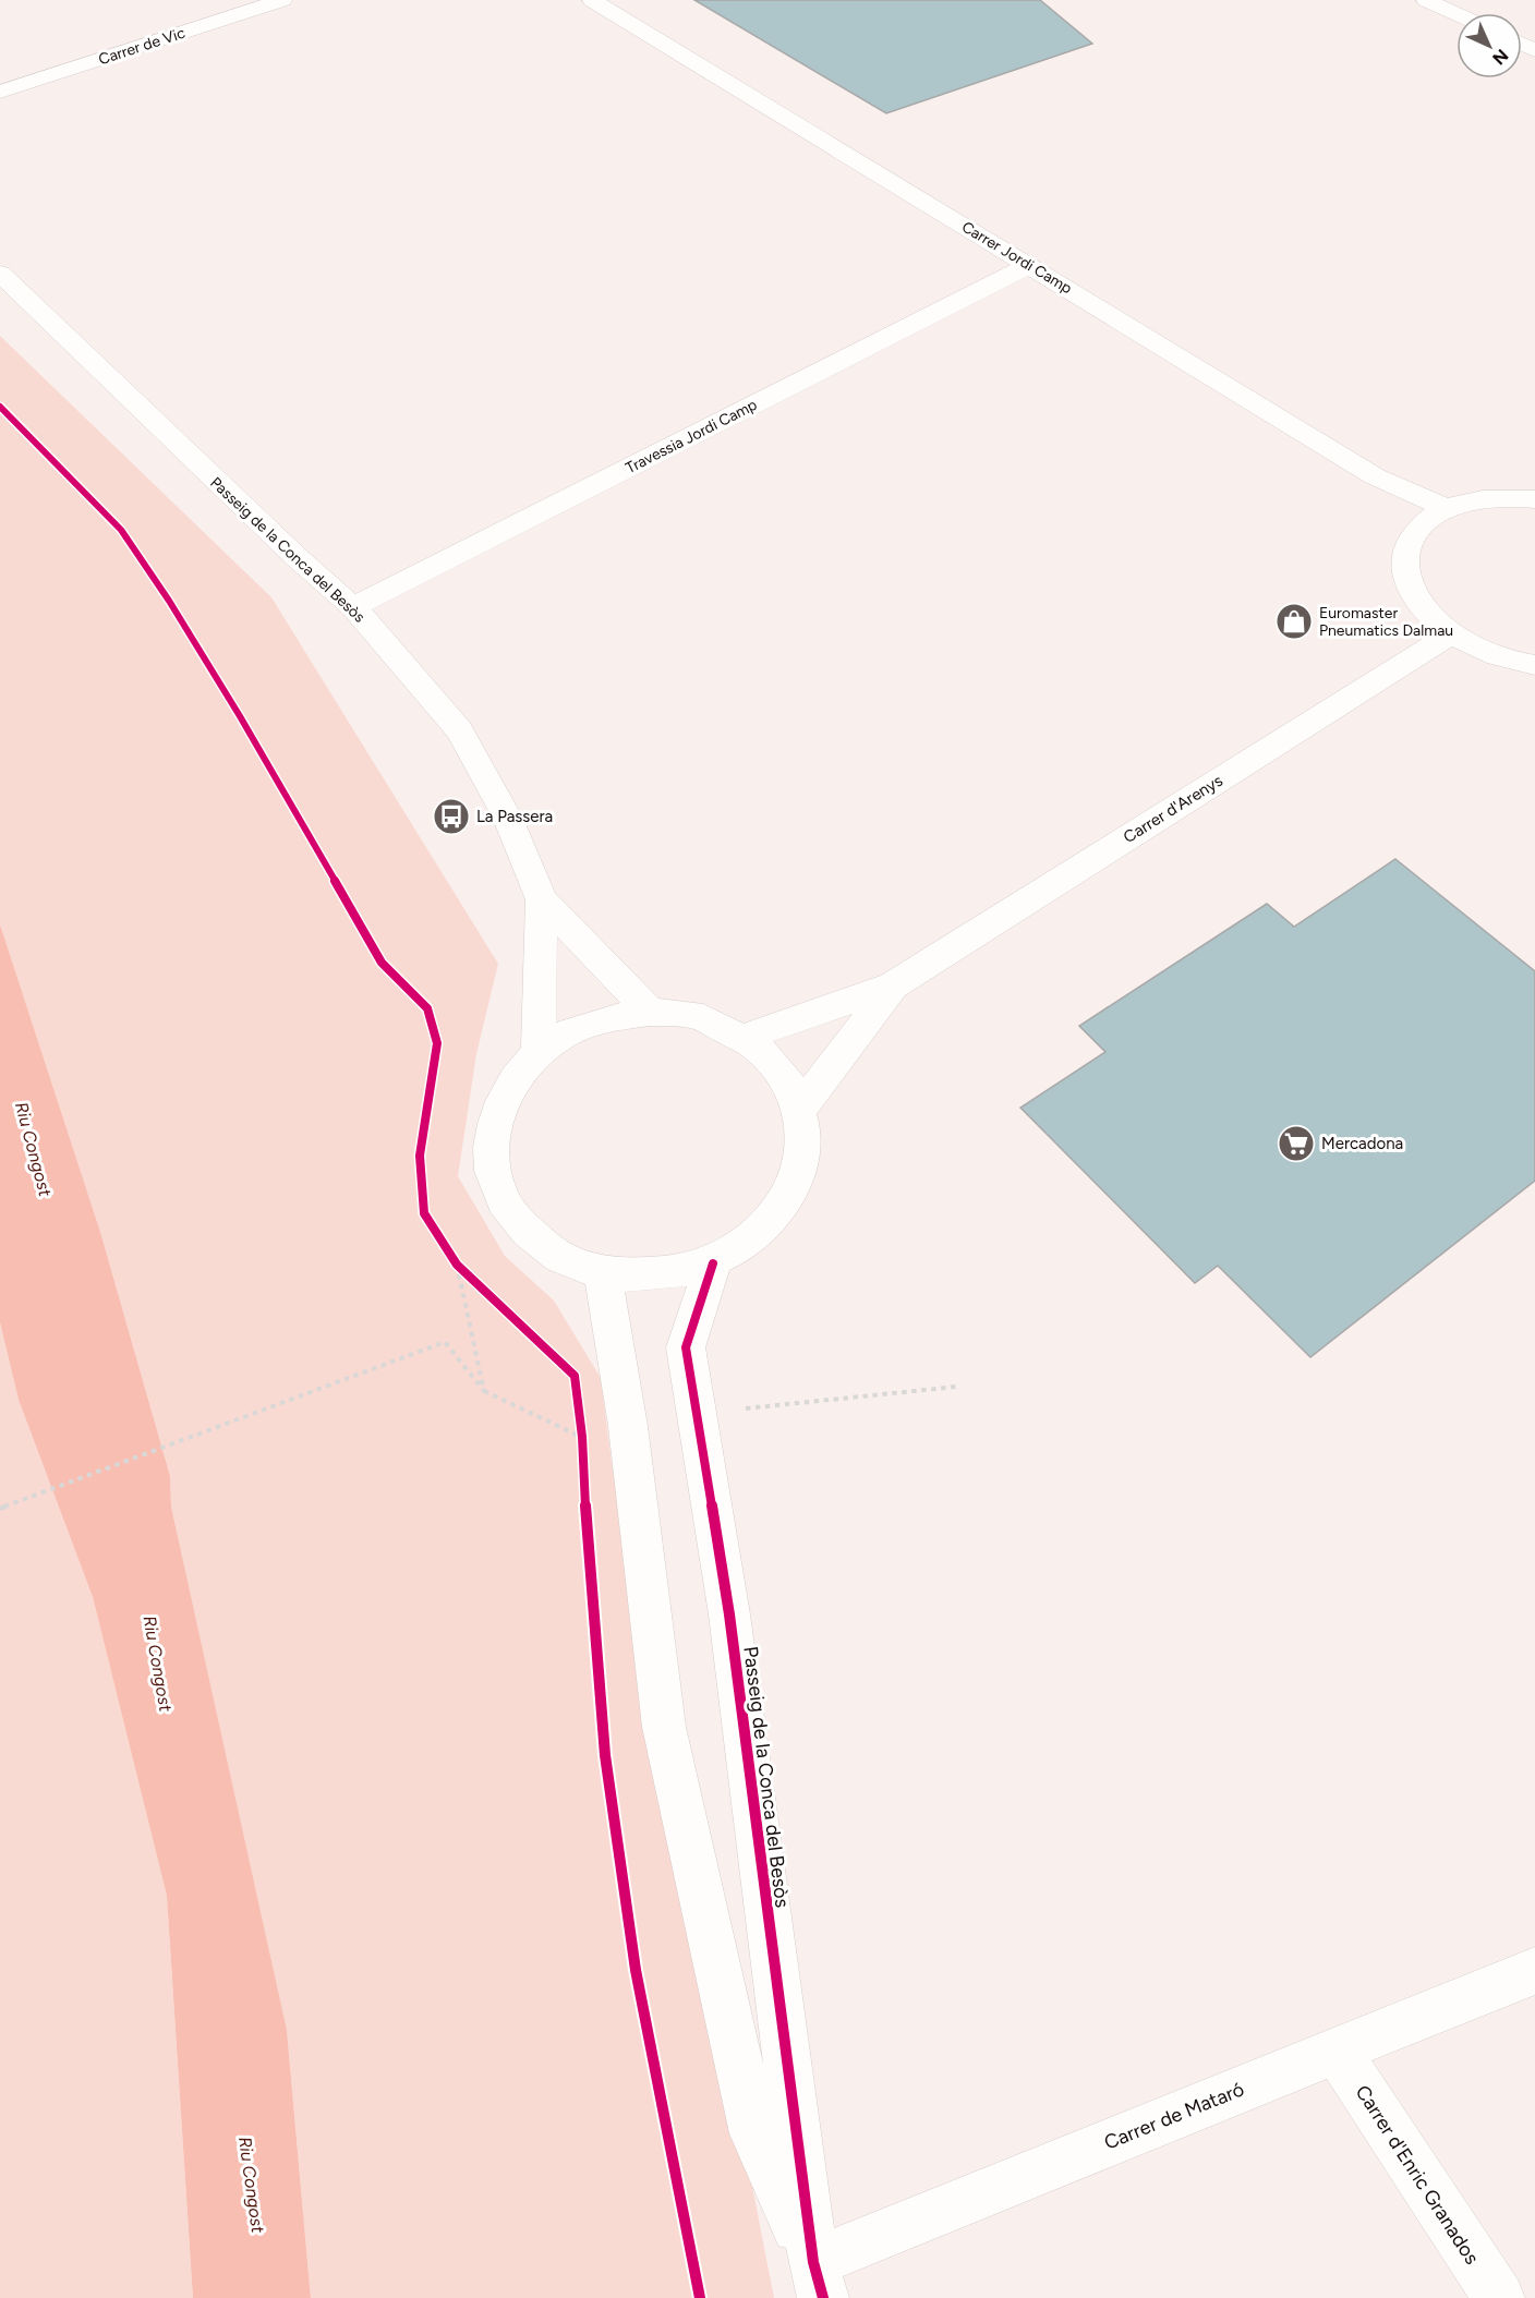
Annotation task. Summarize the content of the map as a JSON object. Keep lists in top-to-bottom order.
{
  "streets": {
    "street": [
      "Carrer de Vic",
      "Carrer Jordi Camp",
      "Travessia Jordi Camp",
      "Passeig de la Conca del Besòs",
      "Carrer d'Arenys",
      "Carrer de Mataró",
      "Carrer d'Enric Granados"
    ]
  },
  "crossings": [
    ["Carrer Jordi Camp", "Travessia Jordi Camp"],
    ["Travessia Jordi Camp", "Passeig de la Conca del Besòs"],
    ["Passeig de la Conca del Besòs", "Carrer de Mataró"],
    ["Carrer de Mataró", "Carrer d'Enric Granados"]
  ],
  "water": ["Riu Congost"],
  "places": {
    "shop": ["Euromaster Pneumatics Dalmau"],
    "bus stop": ["La Passera"],
    "supermarket": ["Mercadona"]
  },
  "north": "bottom right"
}
